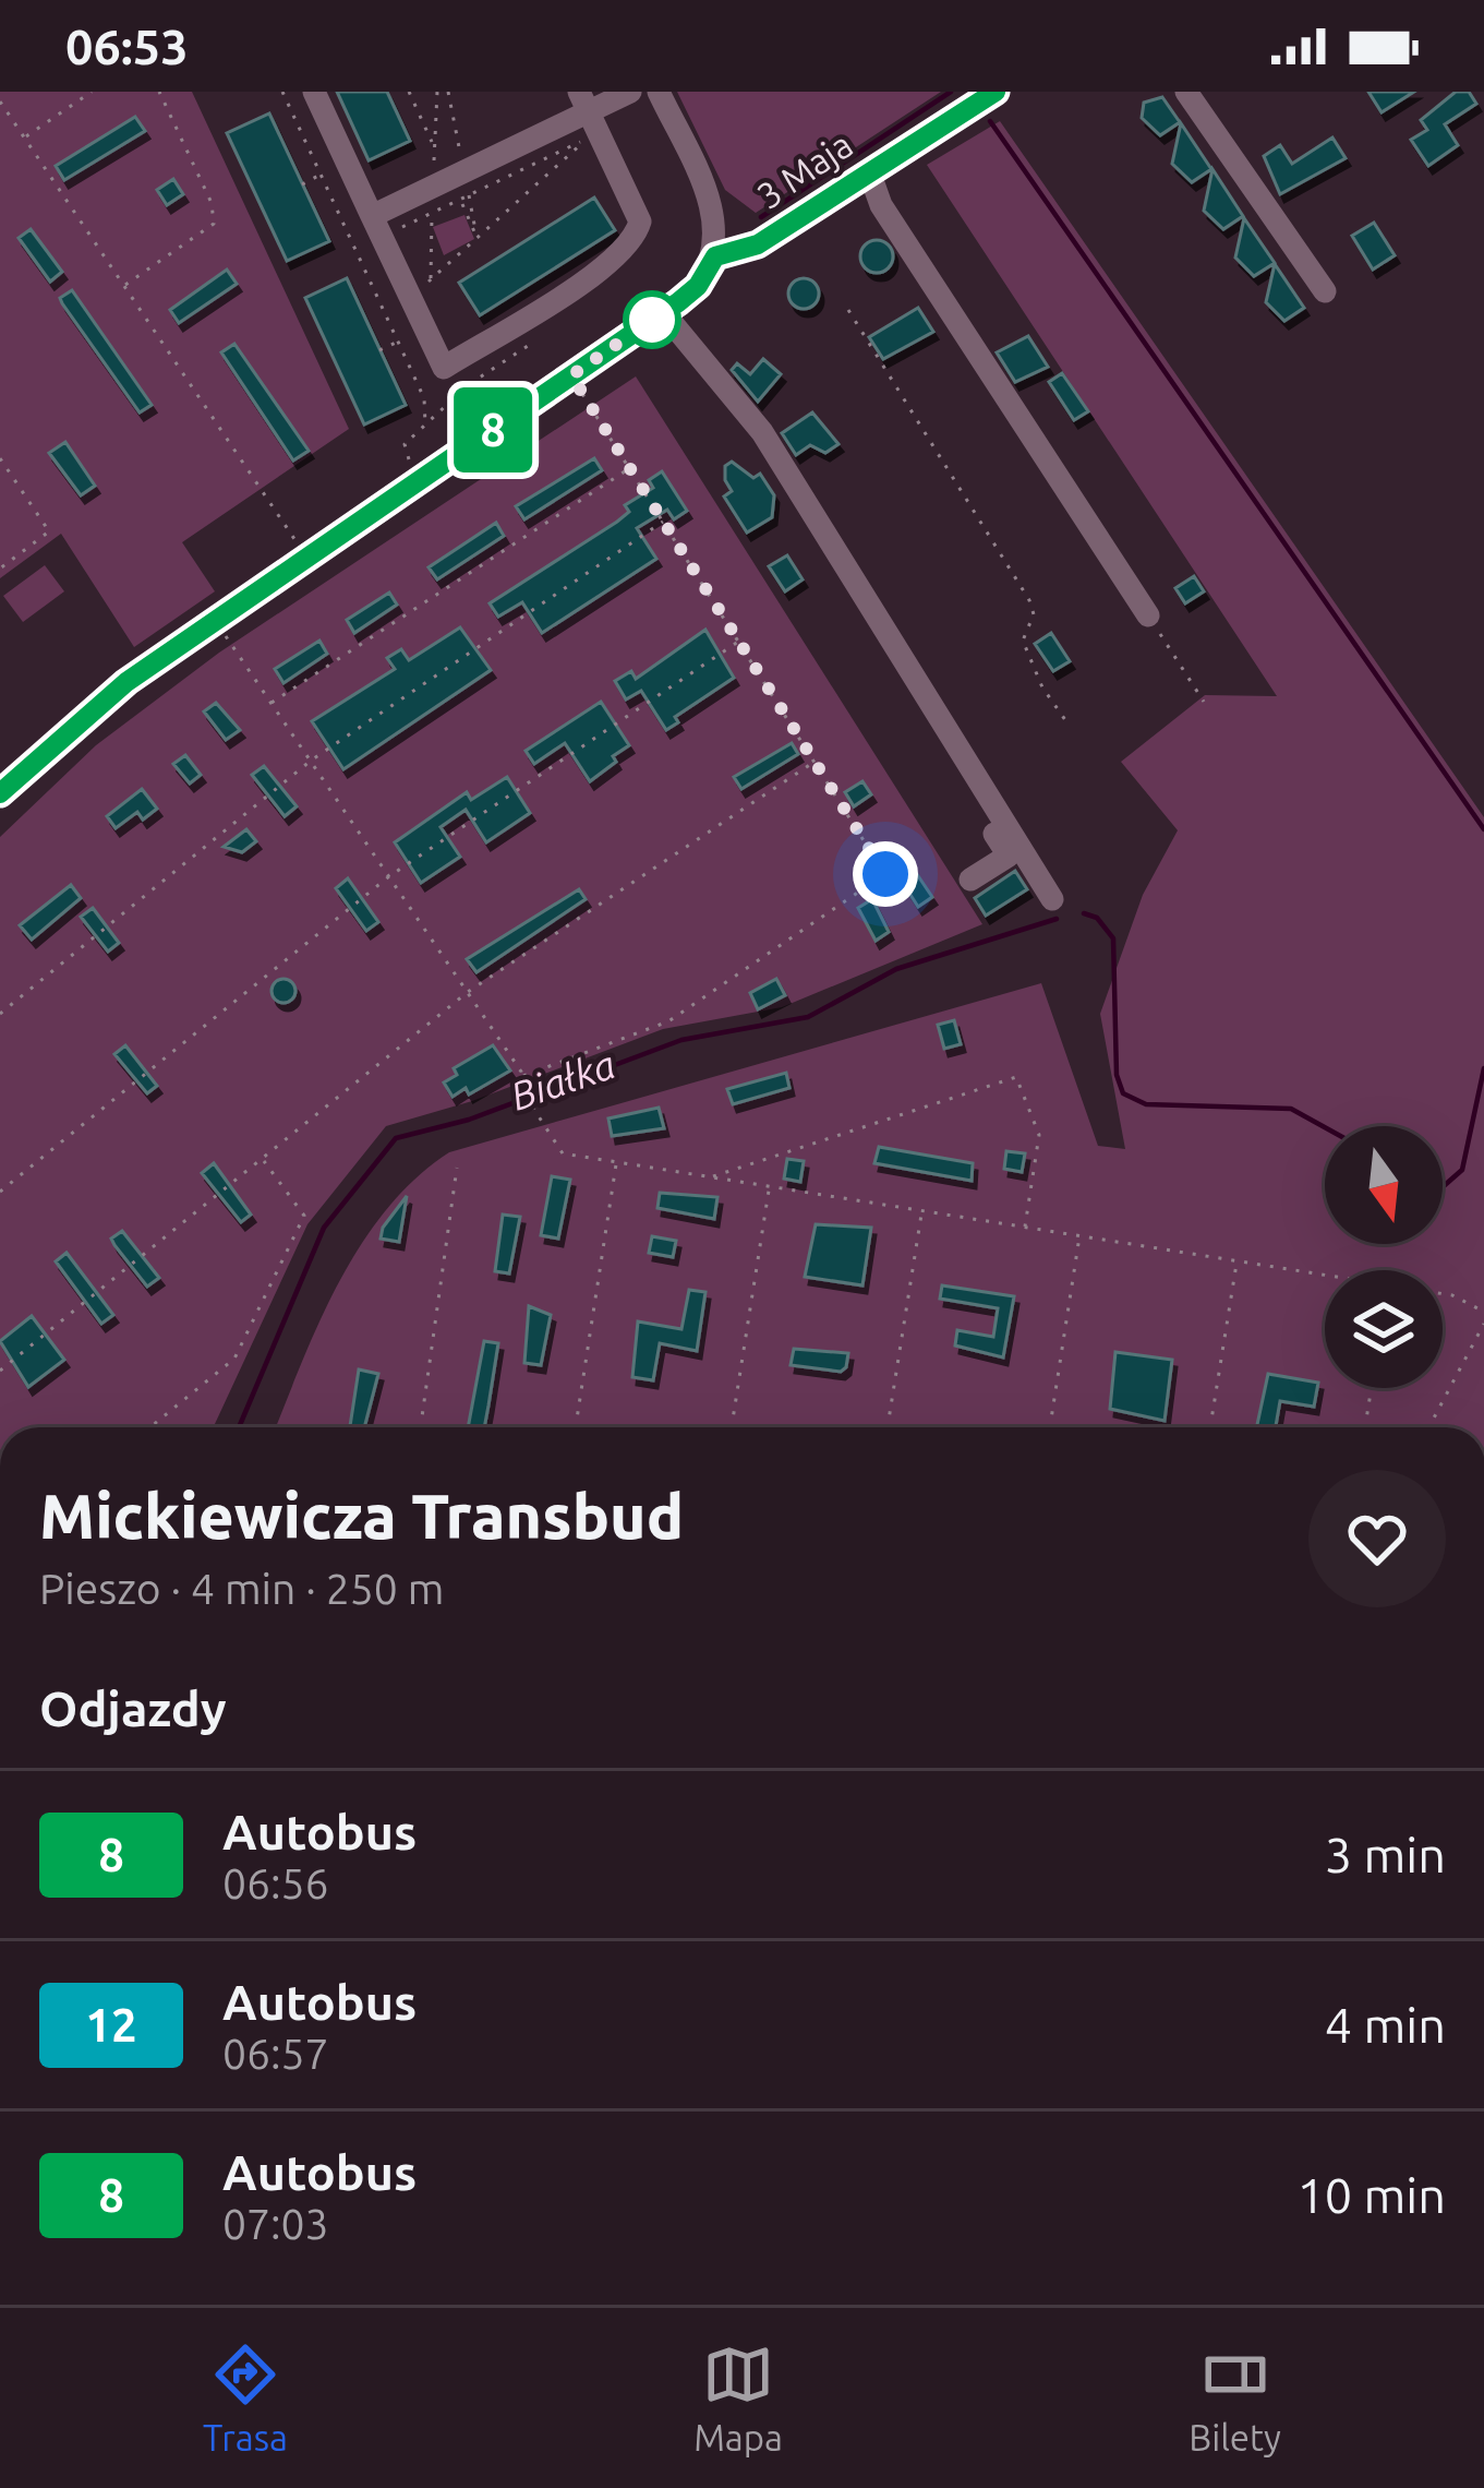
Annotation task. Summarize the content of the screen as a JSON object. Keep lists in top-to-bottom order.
{
  "streets": {
    "street": ["3 Maja"]
  },
  "water": ["Białka"],
  "lines": ["bus line 8"],
  "north": "bottom",
  "page": {
    "status": "06:53",
    "on_map": "8",
    "heading": [
      ["Mickiewicza Transbud", "Pieszo · 4 min · 250 m"],
      "Odjazdy"
    ],
    "list": [
      {
        "mark": "8",
        "name": "Autobus",
        "note": "06:56",
        "value": "3 min"
      },
      {
        "mark": "12",
        "name": "Autobus",
        "note": "06:57",
        "value": "4 min"
      },
      {
        "mark": "8",
        "name": "Autobus",
        "note": "07:03",
        "value": "10 min"
      }
    ],
    "tabs": ["Trasa", "Mapa", "Bilety"]
  }
}
